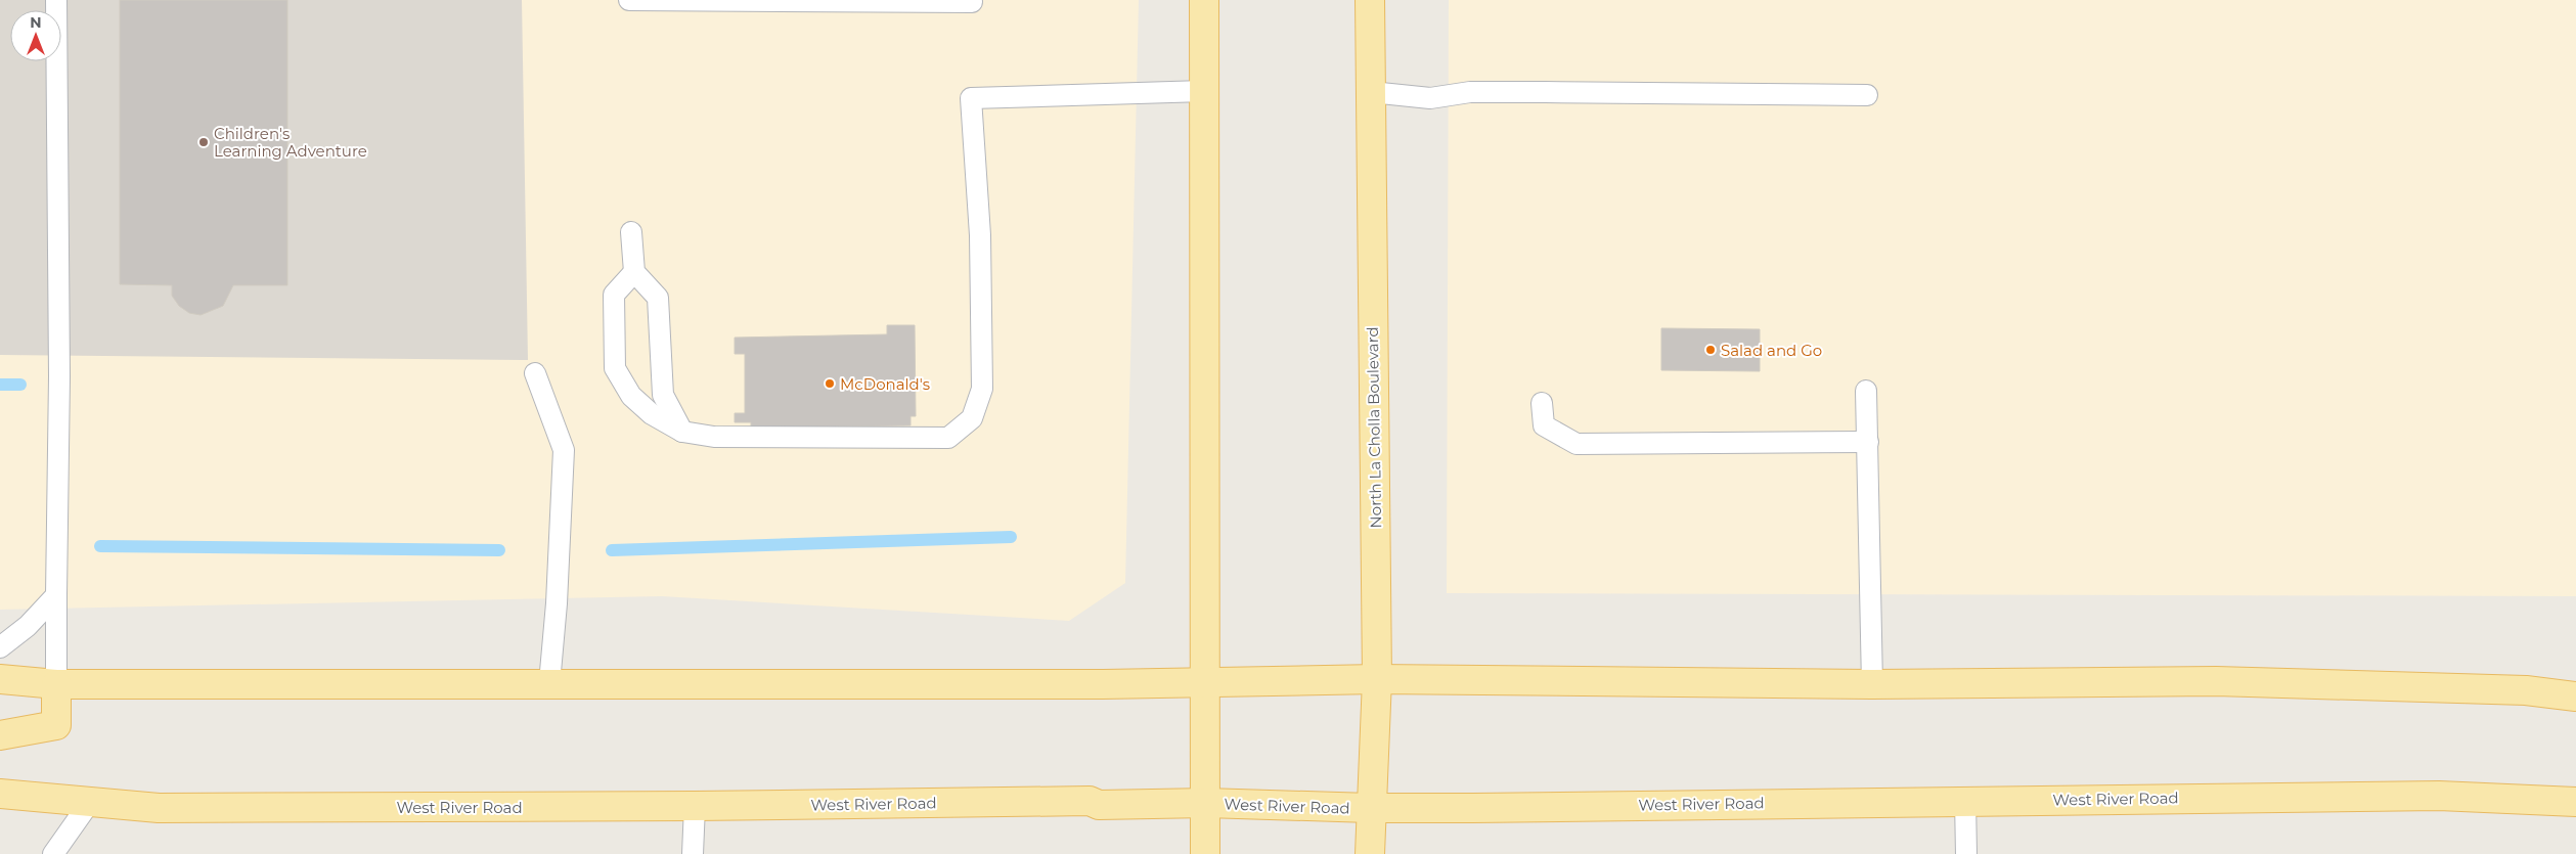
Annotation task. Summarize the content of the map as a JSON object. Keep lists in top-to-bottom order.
{
  "streets": {
    "main road": ["North La Cholla Boulevard", "West River Road"]
  },
  "crossings": [
    ["North La Cholla Boulevard", "West River Road"]
  ],
  "places": ["Children's Learning Adventure", "Salad and Go", "McDonald's"],
  "north": "top"
}
